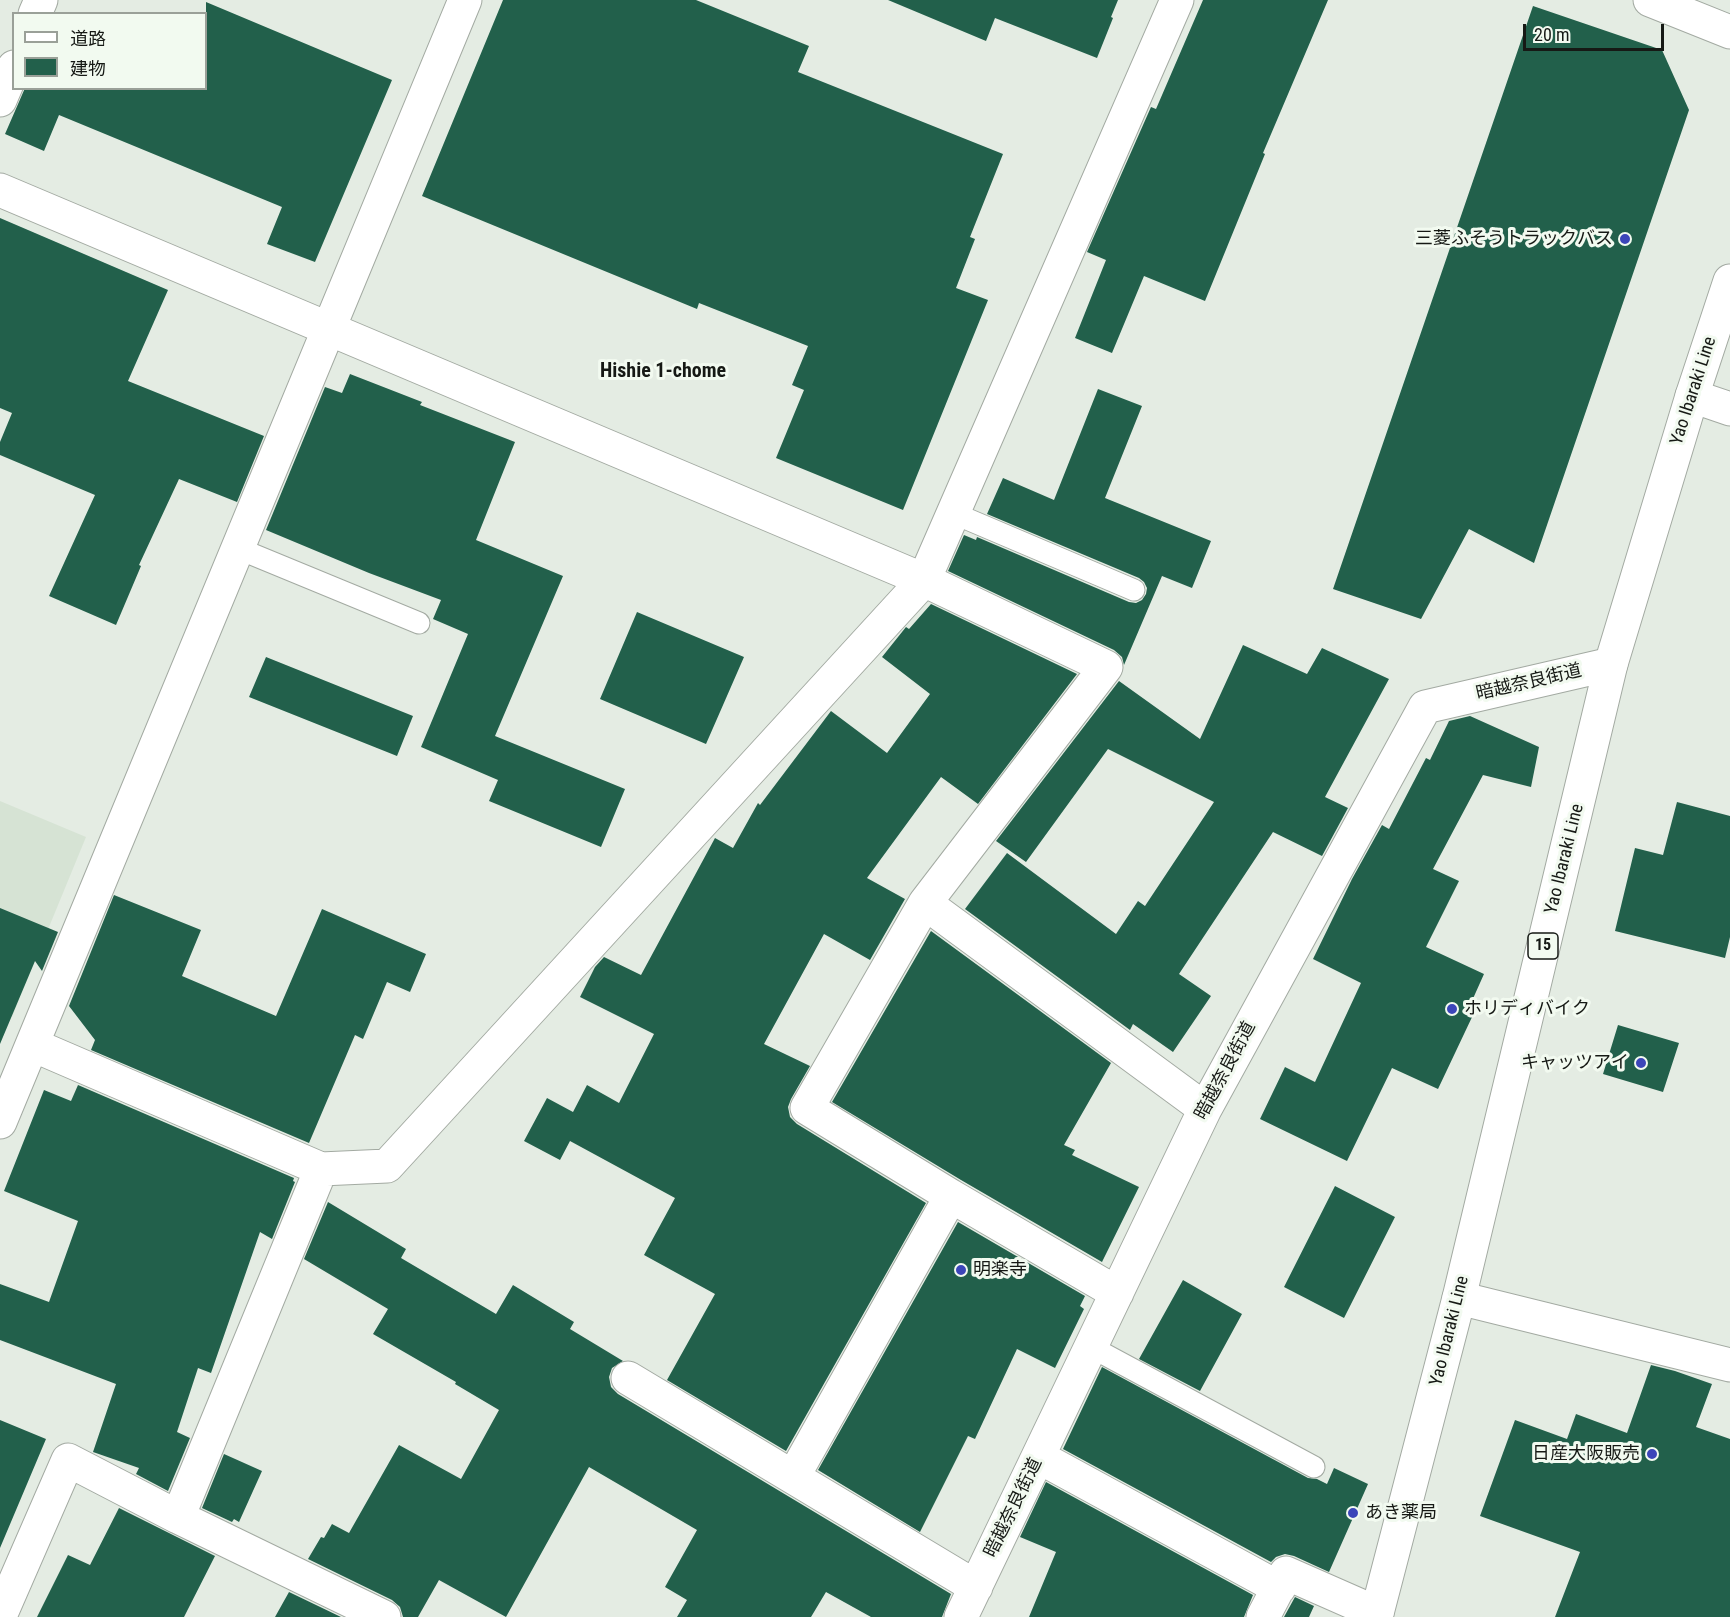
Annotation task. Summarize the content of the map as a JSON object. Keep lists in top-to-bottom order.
{
  "streets": {
    "street": ["Yao Ibaraki Line", "暗越奈良街道", "15"]
  },
  "crossings": [
    ["Yao Ibaraki Line", "暗越奈良街道"]
  ],
  "districts": ["Hishie 1-chome"],
  "places": [
    "三菱ふそうトラックバス",
    "ホリディバイク",
    "キャッツアイ",
    "明楽寺",
    "日産大阪販売",
    "あき薬局"
  ],
  "legend": ["道路", "建物"],
  "scale_bar": "20 m"
}
